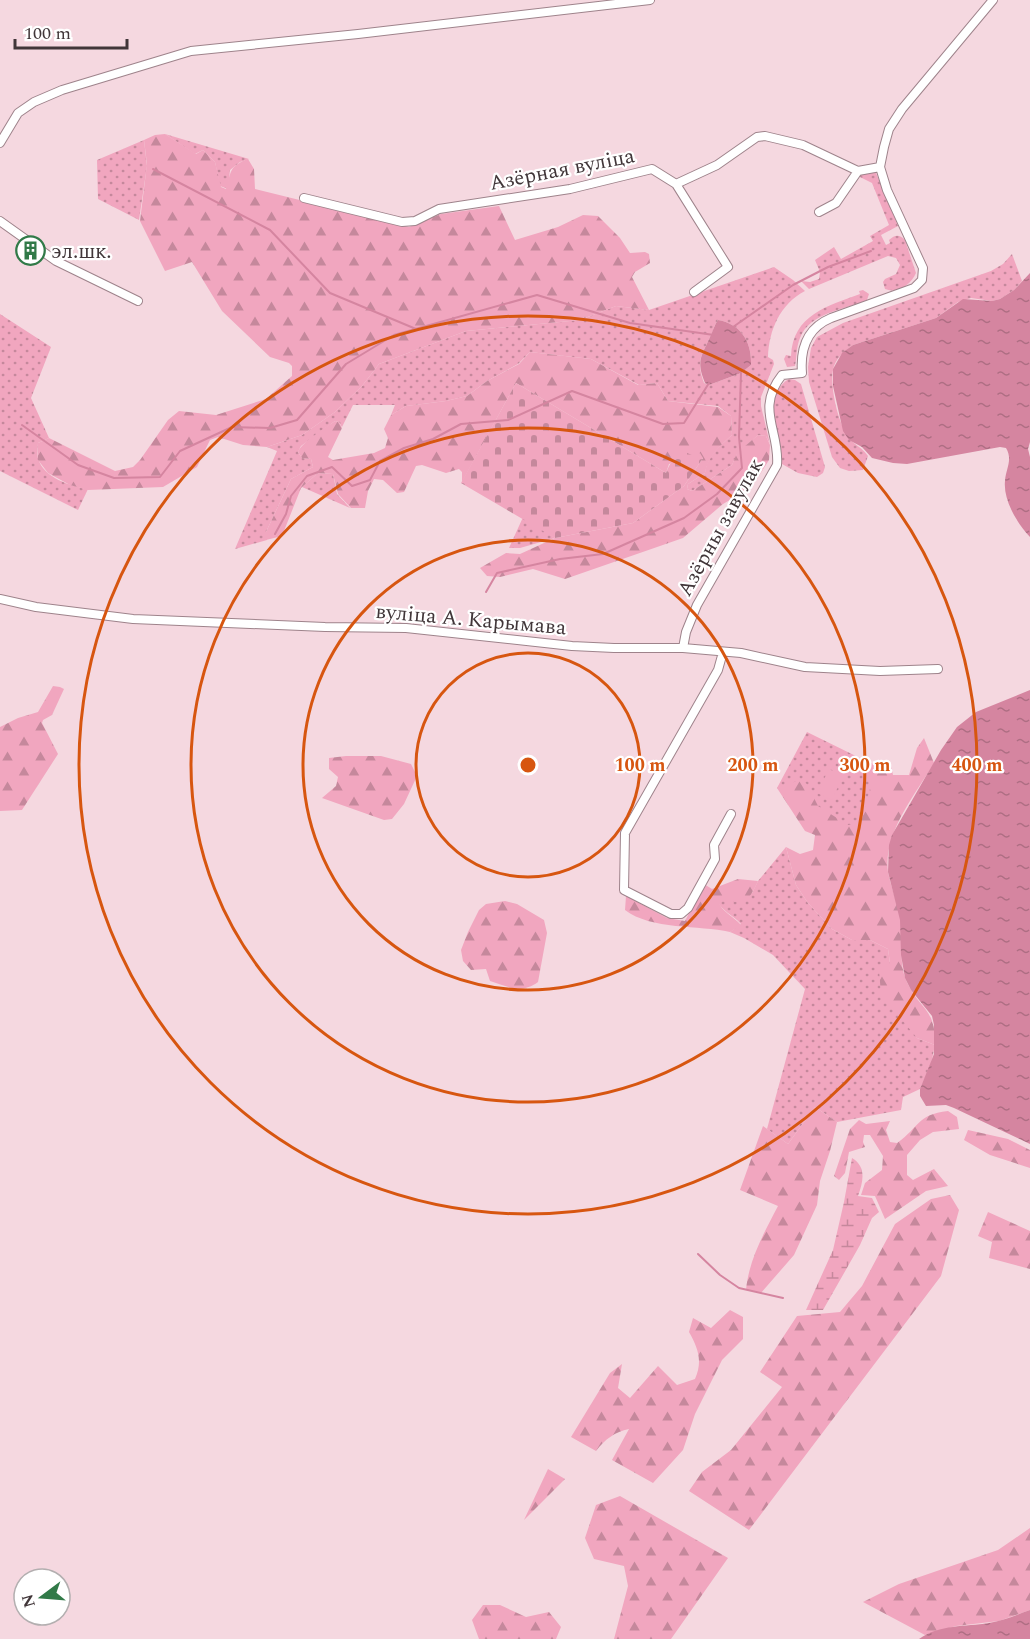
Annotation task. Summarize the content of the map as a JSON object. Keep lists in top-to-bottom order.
{
  "streets": {
    "street": ["Азёрная вуліца", "Азёрны завулак", "вуліца А. Карымава"]
  },
  "crossings": [
    ["Азёрны завулак", "вуліца А. Карымава"]
  ],
  "places": {
    "building": ["эл.шк."]
  },
  "scale_bar": "100 m",
  "north": "left",
  "rings": [
    "100 m",
    "200 m",
    "300 m",
    "400 m"
  ]
}
